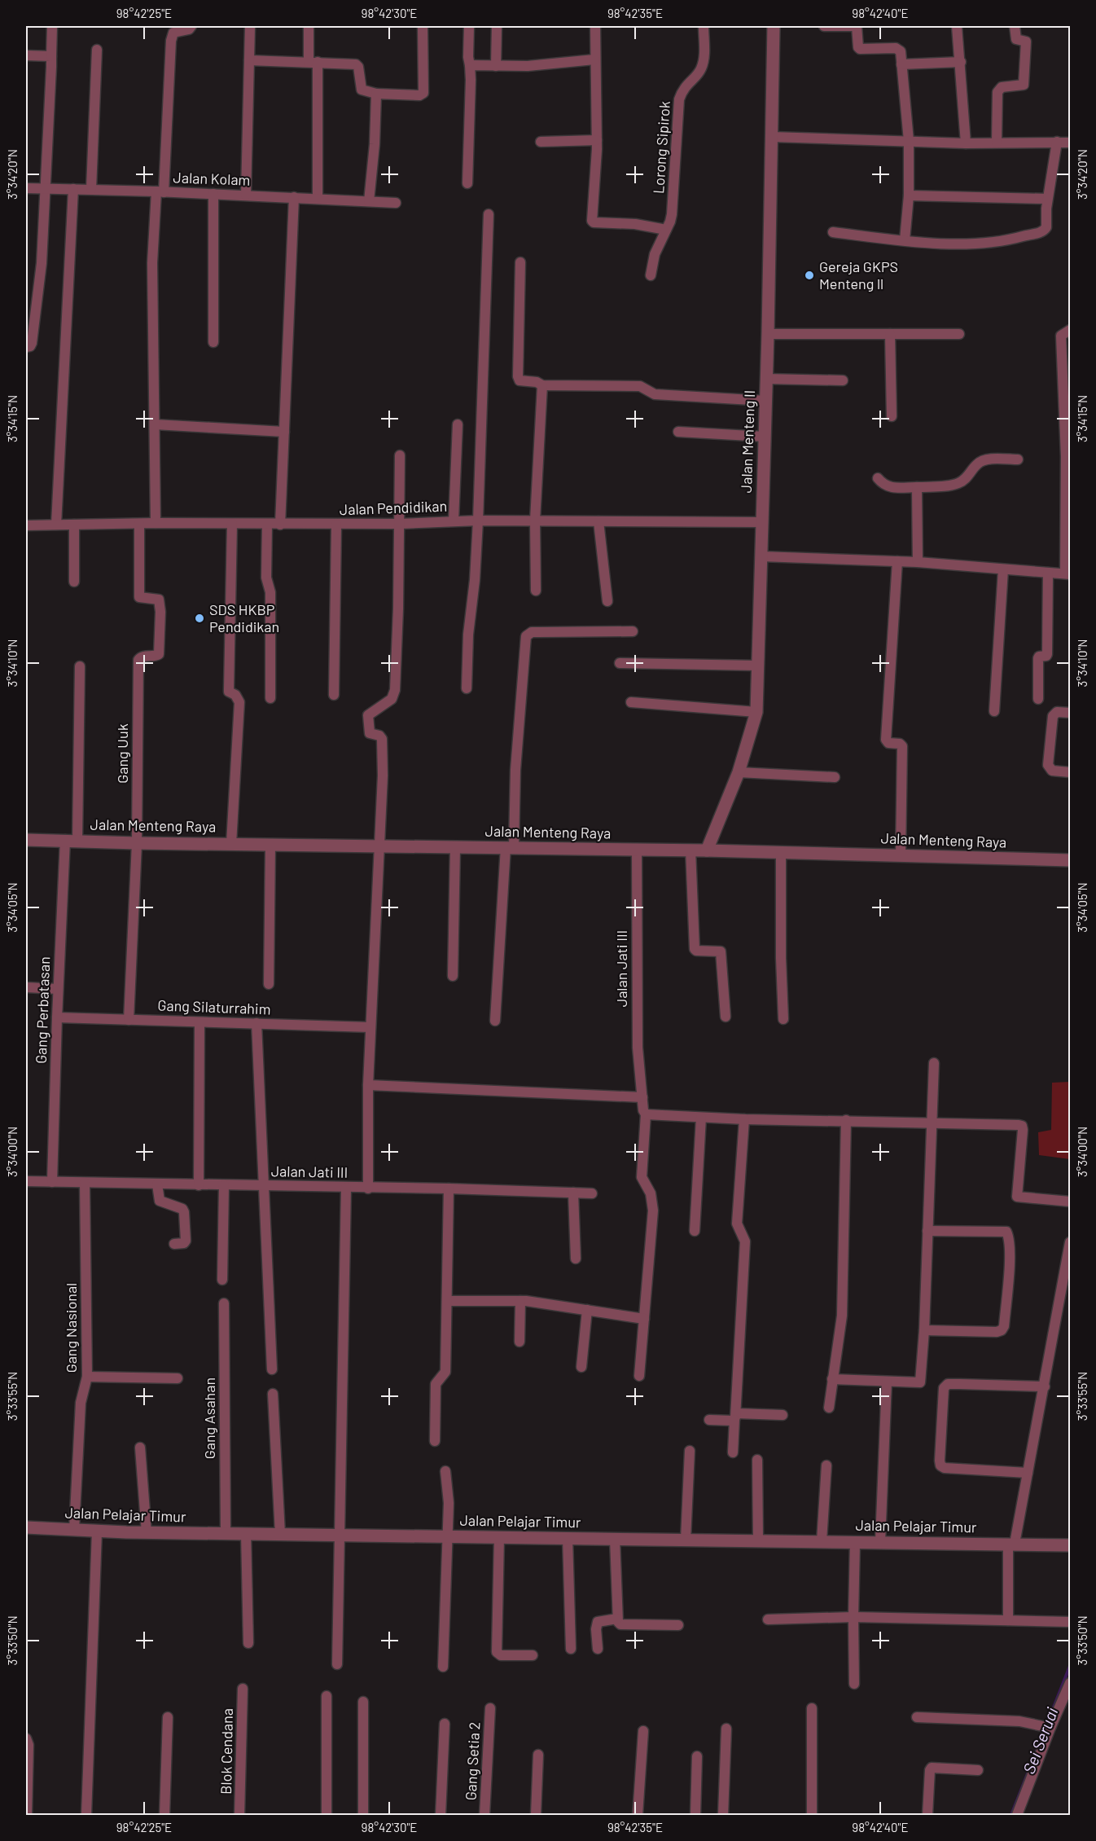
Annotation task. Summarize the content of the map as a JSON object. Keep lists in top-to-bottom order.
{
  "streets": {
    "street": [
      "Lorong Sipirok",
      "Jalan Kolam",
      "Jalan Menteng II",
      "Jalan Pendidikan",
      "Gang Uuk",
      "Jalan Menteng Raya",
      "Jalan Jati III",
      "Gang Silaturrahim",
      "Gang Perbatasan",
      "Gang Nasional",
      "Gang Asahan",
      "Jalan Pelajar Timur",
      "Blok Cendana",
      "Gang Setia 2"
    ]
  },
  "crossings": [
    ["Jalan Menteng II", "Jalan Pendidikan"],
    ["Jalan Menteng II", "Jalan Menteng Raya"],
    ["Jalan Pendidikan", "Gang Uuk"],
    ["Gang Uuk", "Jalan Menteng Raya"],
    ["Gang Uuk", "Gang Silaturrahim"],
    ["Jalan Menteng Raya", "Jalan Jati III"],
    ["Jalan Menteng Raya", "Gang Perbatasan"],
    ["Jalan Jati III", "Gang Perbatasan"],
    ["Jalan Jati III", "Gang Nasional"],
    ["Gang Silaturrahim", "Gang Perbatasan"],
    ["Gang Nasional", "Jalan Pelajar Timur"],
    ["Gang Asahan", "Jalan Pelajar Timur"]
  ],
  "water": ["Sei Seruai"],
  "places": ["Gereja GKPS Menteng ll", "SDS HKBP Pendidikan"],
  "coordinates": [
    "98°42'25\"E",
    "98°42'30\"E",
    "98°42'35\"E",
    "98°42'40\"E",
    "3°34'20\"N",
    "3°34'15\"N",
    "3°34'10\"N",
    "3°34'05\"N",
    "3°34'00\"N",
    "3°33'55\"N",
    "3°33'50\"N"
  ]
}
